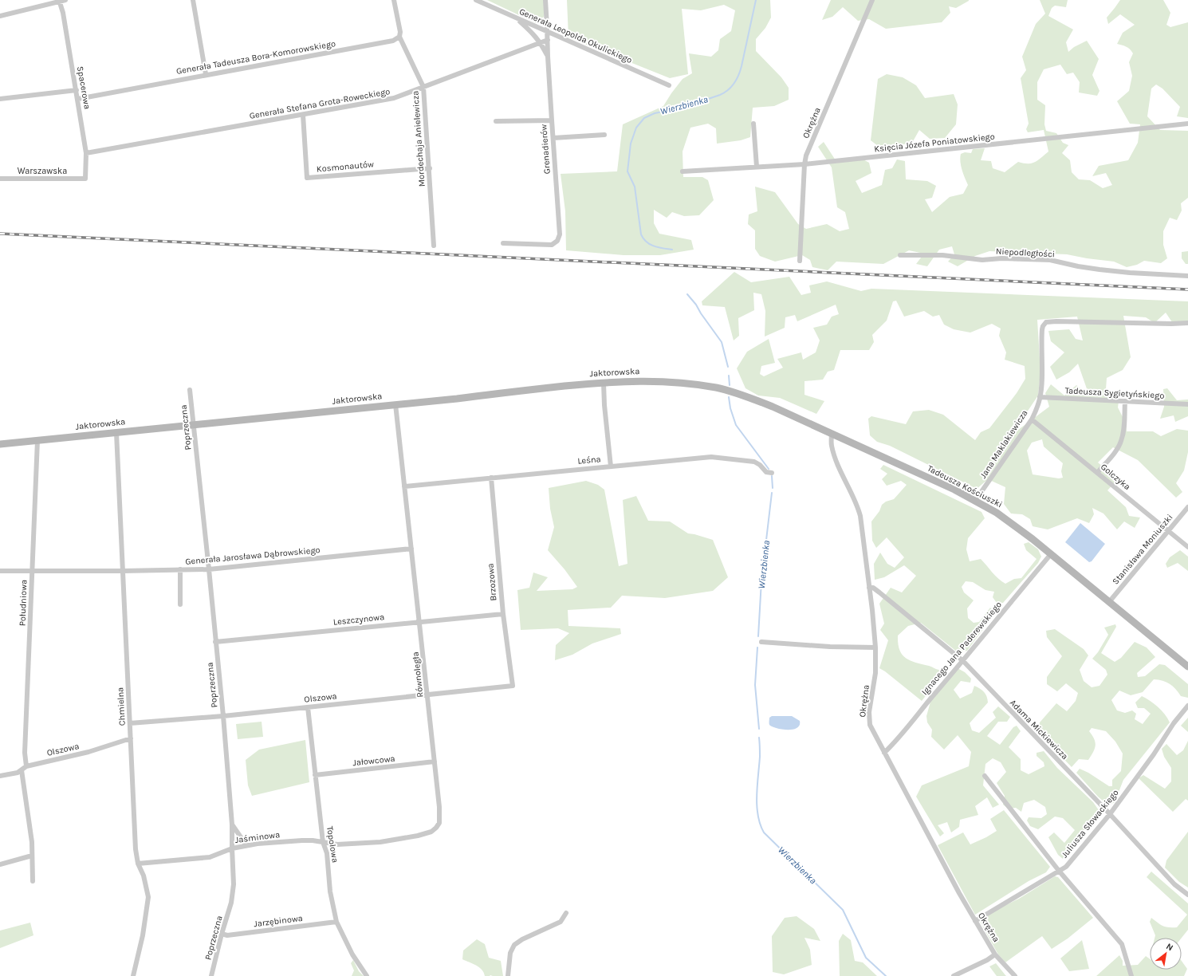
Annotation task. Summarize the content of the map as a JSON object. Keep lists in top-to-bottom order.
{
  "streets": {
    "main road": ["Jaktorowska", "Tadeusza Kościuszki"],
    "street": [
      "Generała Leopolda Okulickiego",
      "Generała Tadeusza Bora-Komorowskiego",
      "Spacerowa",
      "Generała Stefana Grota-Roweckiego",
      "Okrężna",
      "Mordechaja Anielewicza",
      "Księcia Józefa Poniatowskiego",
      "Grenadierów",
      "Kosmonautów",
      "Warszawska",
      "Niepodległości",
      "Tadeusza Sygietyńskiego",
      "Poprzeczna",
      "Jana Maklakiewicza",
      "Leśna",
      "Golczyka",
      "Stanisława Moniuszki",
      "Generała Jarosława Dąbrowskiego",
      "Brzozowa",
      "Południowa",
      "Leszczynowa",
      "Ignacego Jana Paderewskiego",
      "Równoległa",
      "Olszowa",
      "Chmielna",
      "Adama Mickiewicza",
      "Jałowcowa",
      "Juliusza Słowackiego",
      "Jaśminowa",
      "Topolowa",
      "Jarzębinowa"
    ]
  },
  "crossings": [
    ["Generała Leopolda Okulickiego", "Grenadierów"],
    ["Generała Tadeusza Bora-Komorowskiego", "Spacerowa"],
    ["Generała Tadeusza Bora-Komorowskiego", "Mordechaja Anielewicza"],
    ["Spacerowa", "Generała Stefana Grota-Roweckiego"],
    ["Spacerowa", "Warszawska"],
    ["Generała Stefana Grota-Roweckiego", "Mordechaja Anielewicza"],
    ["Generała Stefana Grota-Roweckiego", "Grenadierów"],
    ["Generała Stefana Grota-Roweckiego", "Kosmonautów"],
    ["Okrężna", "Księcia Józefa Poniatowskiego"],
    ["Okrężna", "Tadeusza Kościuszki"],
    ["Okrężna", "Ignacego Jana Paderewskiego"],
    ["Okrężna", "Adama Mickiewicza"],
    ["Okrężna", "Juliusza Słowackiego"],
    ["Mordechaja Anielewicza", "Kosmonautów"],
    ["Jaktorowska", "Poprzeczna"],
    ["Jaktorowska", "Tadeusza Kościuszki"],
    ["Jaktorowska", "Południowa"],
    ["Jaktorowska", "Równoległa"],
    ["Jaktorowska", "Chmielna"],
    ["Tadeusza Sygietyńskiego", "Jana Maklakiewicza"],
    ["Poprzeczna", "Generała Jarosława Dąbrowskiego"],
    ["Poprzeczna", "Leszczynowa"],
    ["Poprzeczna", "Olszowa"],
    ["Poprzeczna", "Jaśminowa"],
    ["Poprzeczna", "Jarzębinowa"],
    ["Jana Maklakiewicza", "Golczyka"],
    ["Jana Maklakiewicza", "Tadeusza Kościuszki"],
    ["Leśna", "Brzozowa"],
    ["Leśna", "Równoległa"],
    ["Golczyka", "Stanisława Moniuszki"],
    ["Tadeusza Kościuszki", "Stanisława Moniuszki"],
    ["Tadeusza Kościuszki", "Ignacego Jana Paderewskiego"],
    ["Generała Jarosława Dąbrowskiego", "Południowa"],
    ["Generała Jarosława Dąbrowskiego", "Równoległa"],
    ["Generała Jarosława Dąbrowskiego", "Chmielna"],
    ["Brzozowa", "Leszczynowa"],
    ["Brzozowa", "Olszowa"],
    ["Południowa", "Olszowa"],
    ["Leszczynowa", "Równoległa"],
    ["Ignacego Jana Paderewskiego", "Adama Mickiewicza"],
    ["Równoległa", "Olszowa"],
    ["Równoległa", "Jałowcowa"],
    ["Równoległa", "Jaśminowa"],
    ["Równoległa", "Topolowa"],
    ["Olszowa", "Chmielna"],
    ["Olszowa", "Topolowa"],
    ["Chmielna", "Jaśminowa"],
    ["Adama Mickiewicza", "Juliusza Słowackiego"],
    ["Jałowcowa", "Topolowa"],
    ["Jaśminowa", "Topolowa"],
    ["Topolowa", "Jarzębinowa"]
  ],
  "water": ["Wierzbienka"],
  "north": "top right"
}
